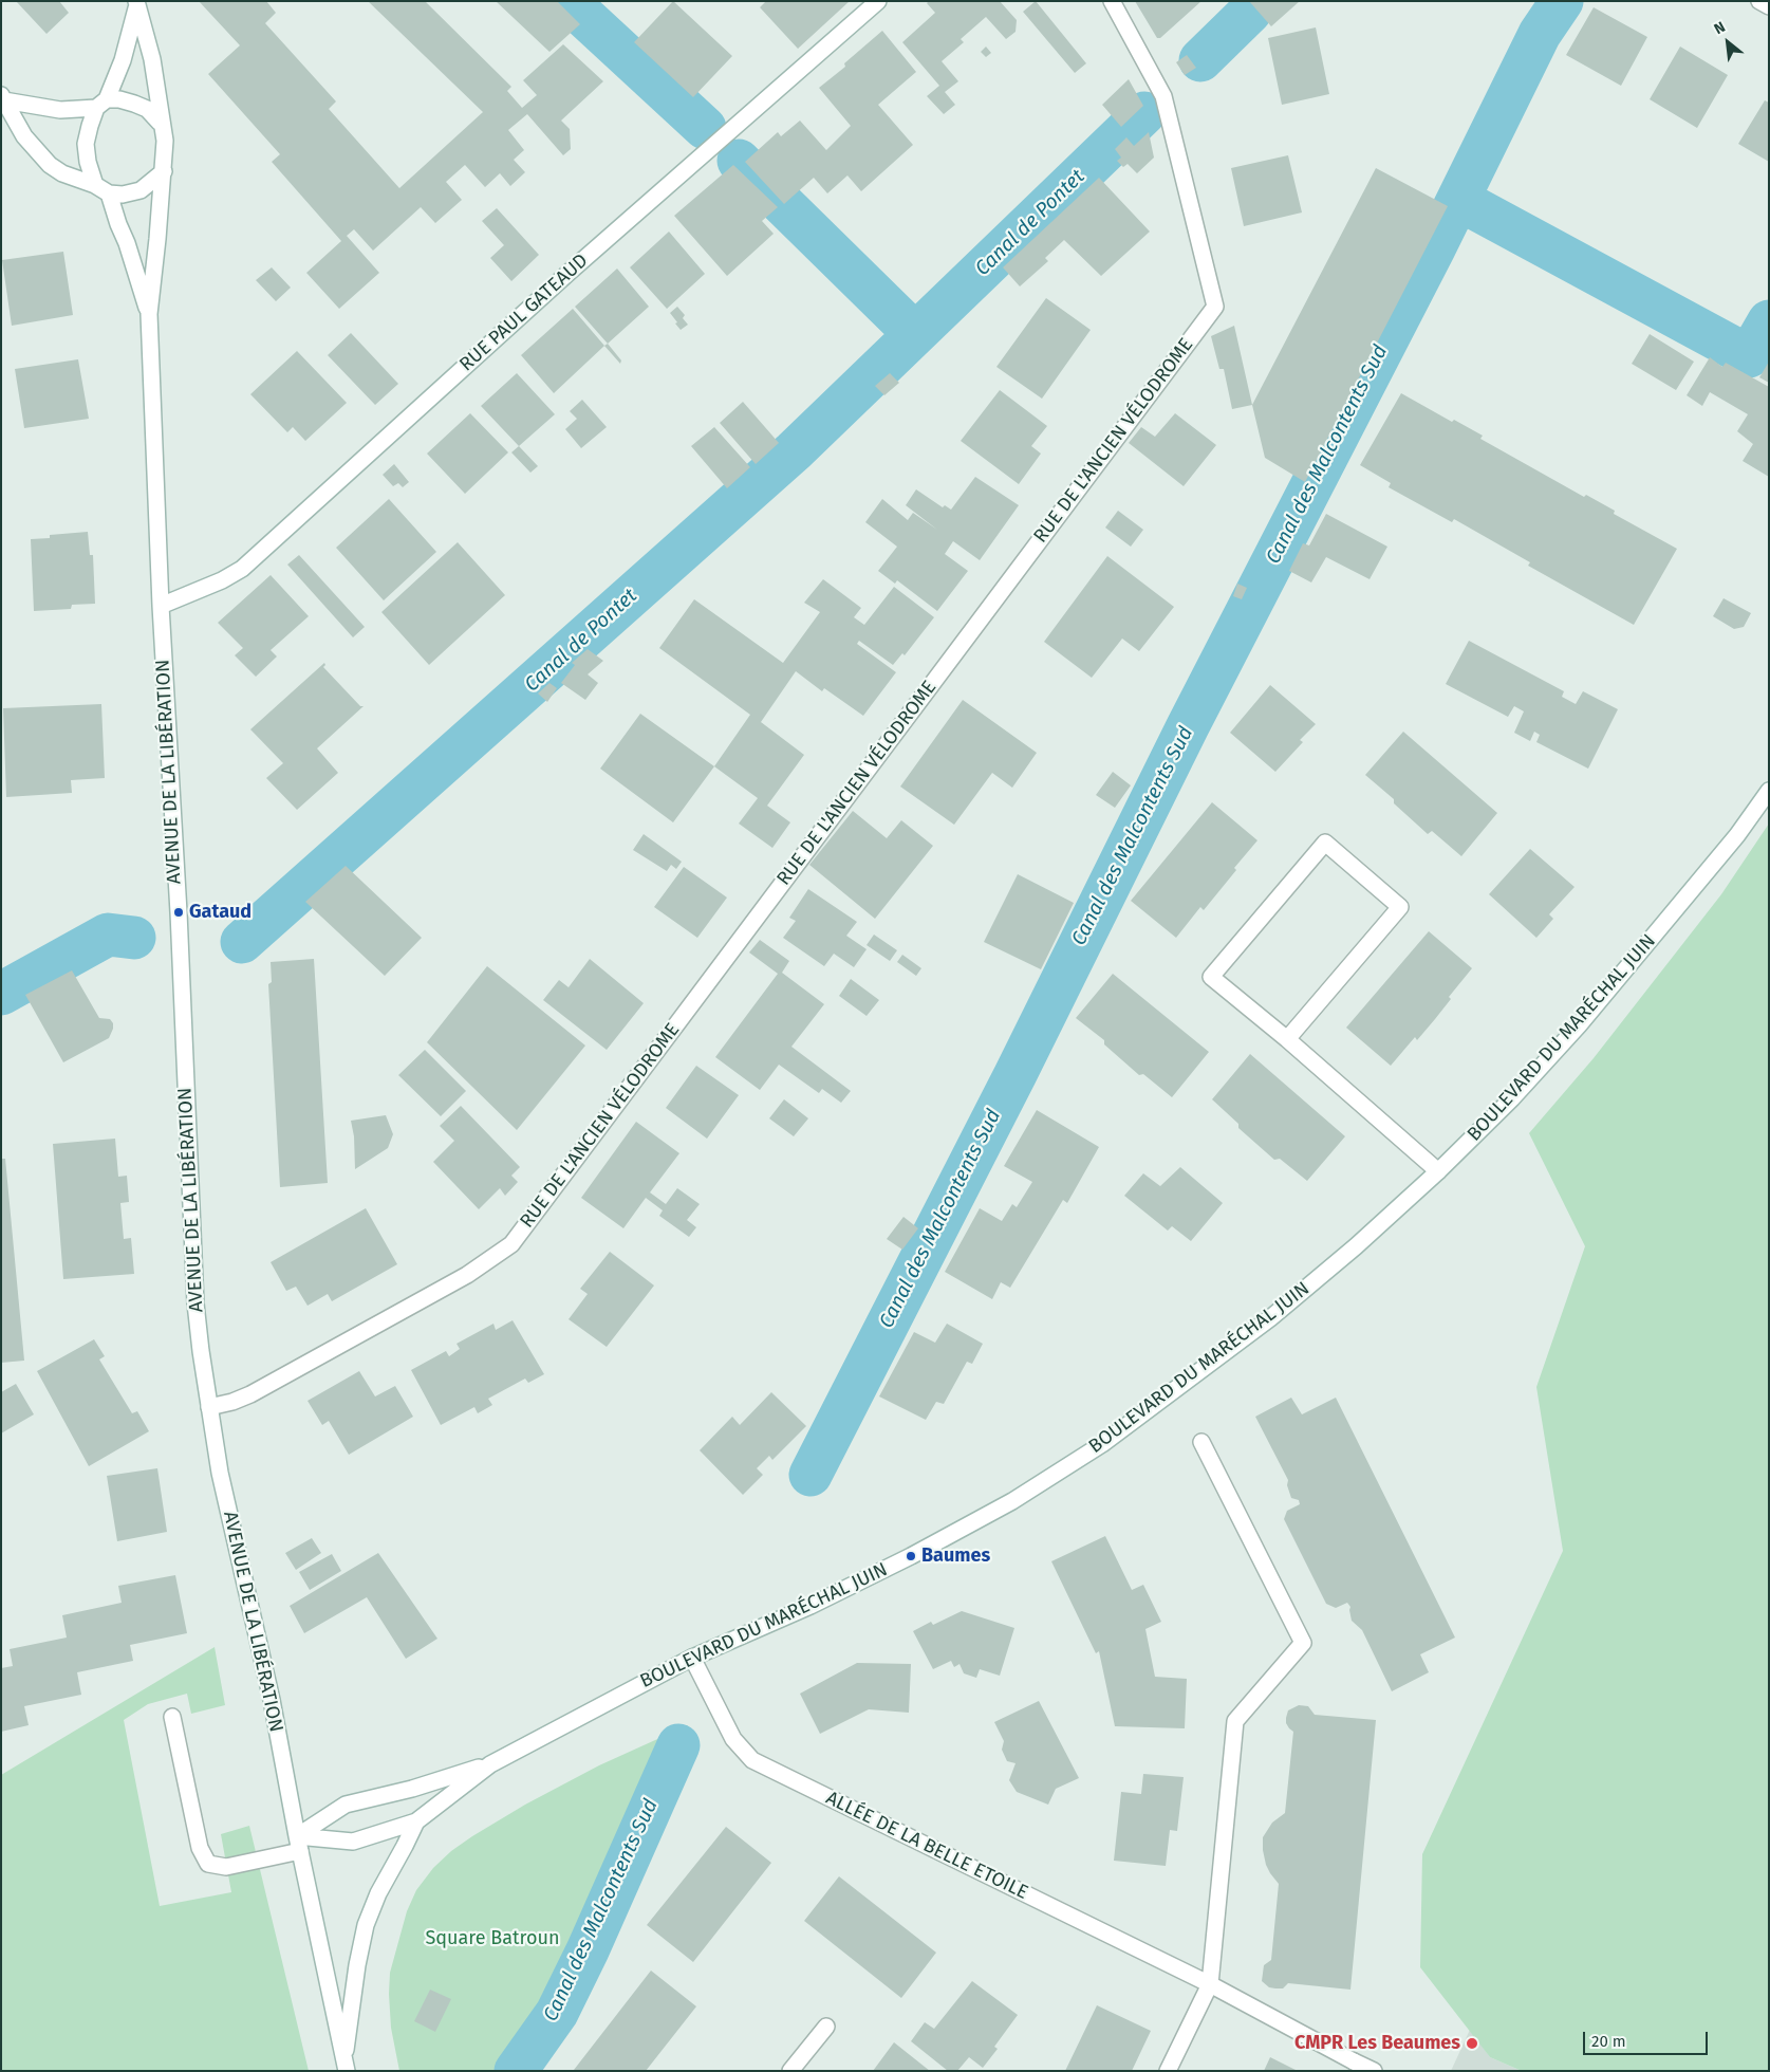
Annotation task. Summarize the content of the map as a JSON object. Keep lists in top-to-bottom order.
{
  "streets": {
    "street": [
      "RUE PAUL GATEAUD",
      "RUE DE L'ANCIEN VÉLODROME",
      "AVENUE DE LA LIBÉRATION",
      "BOULEVARD DU MARÉCHAL JUIN",
      "ALLÉE DE LA BELLE ETOILE"
    ]
  },
  "crossings": [
    ["RUE PAUL GATEAUD", "AVENUE DE LA LIBÉRATION"],
    ["RUE DE L'ANCIEN VÉLODROME", "AVENUE DE LA LIBÉRATION"],
    ["AVENUE DE LA LIBÉRATION", "BOULEVARD DU MARÉCHAL JUIN"],
    ["BOULEVARD DU MARÉCHAL JUIN", "ALLÉE DE LA BELLE ETOILE"]
  ],
  "water": ["Canal de Pontet", "Canal des Malcontents Sud"],
  "parks": ["Square Batroun"],
  "places": ["Gataud", "Baumes", "CMPR Les Beaumes"],
  "scale_bar": "20 m",
  "north": "top left"
}
